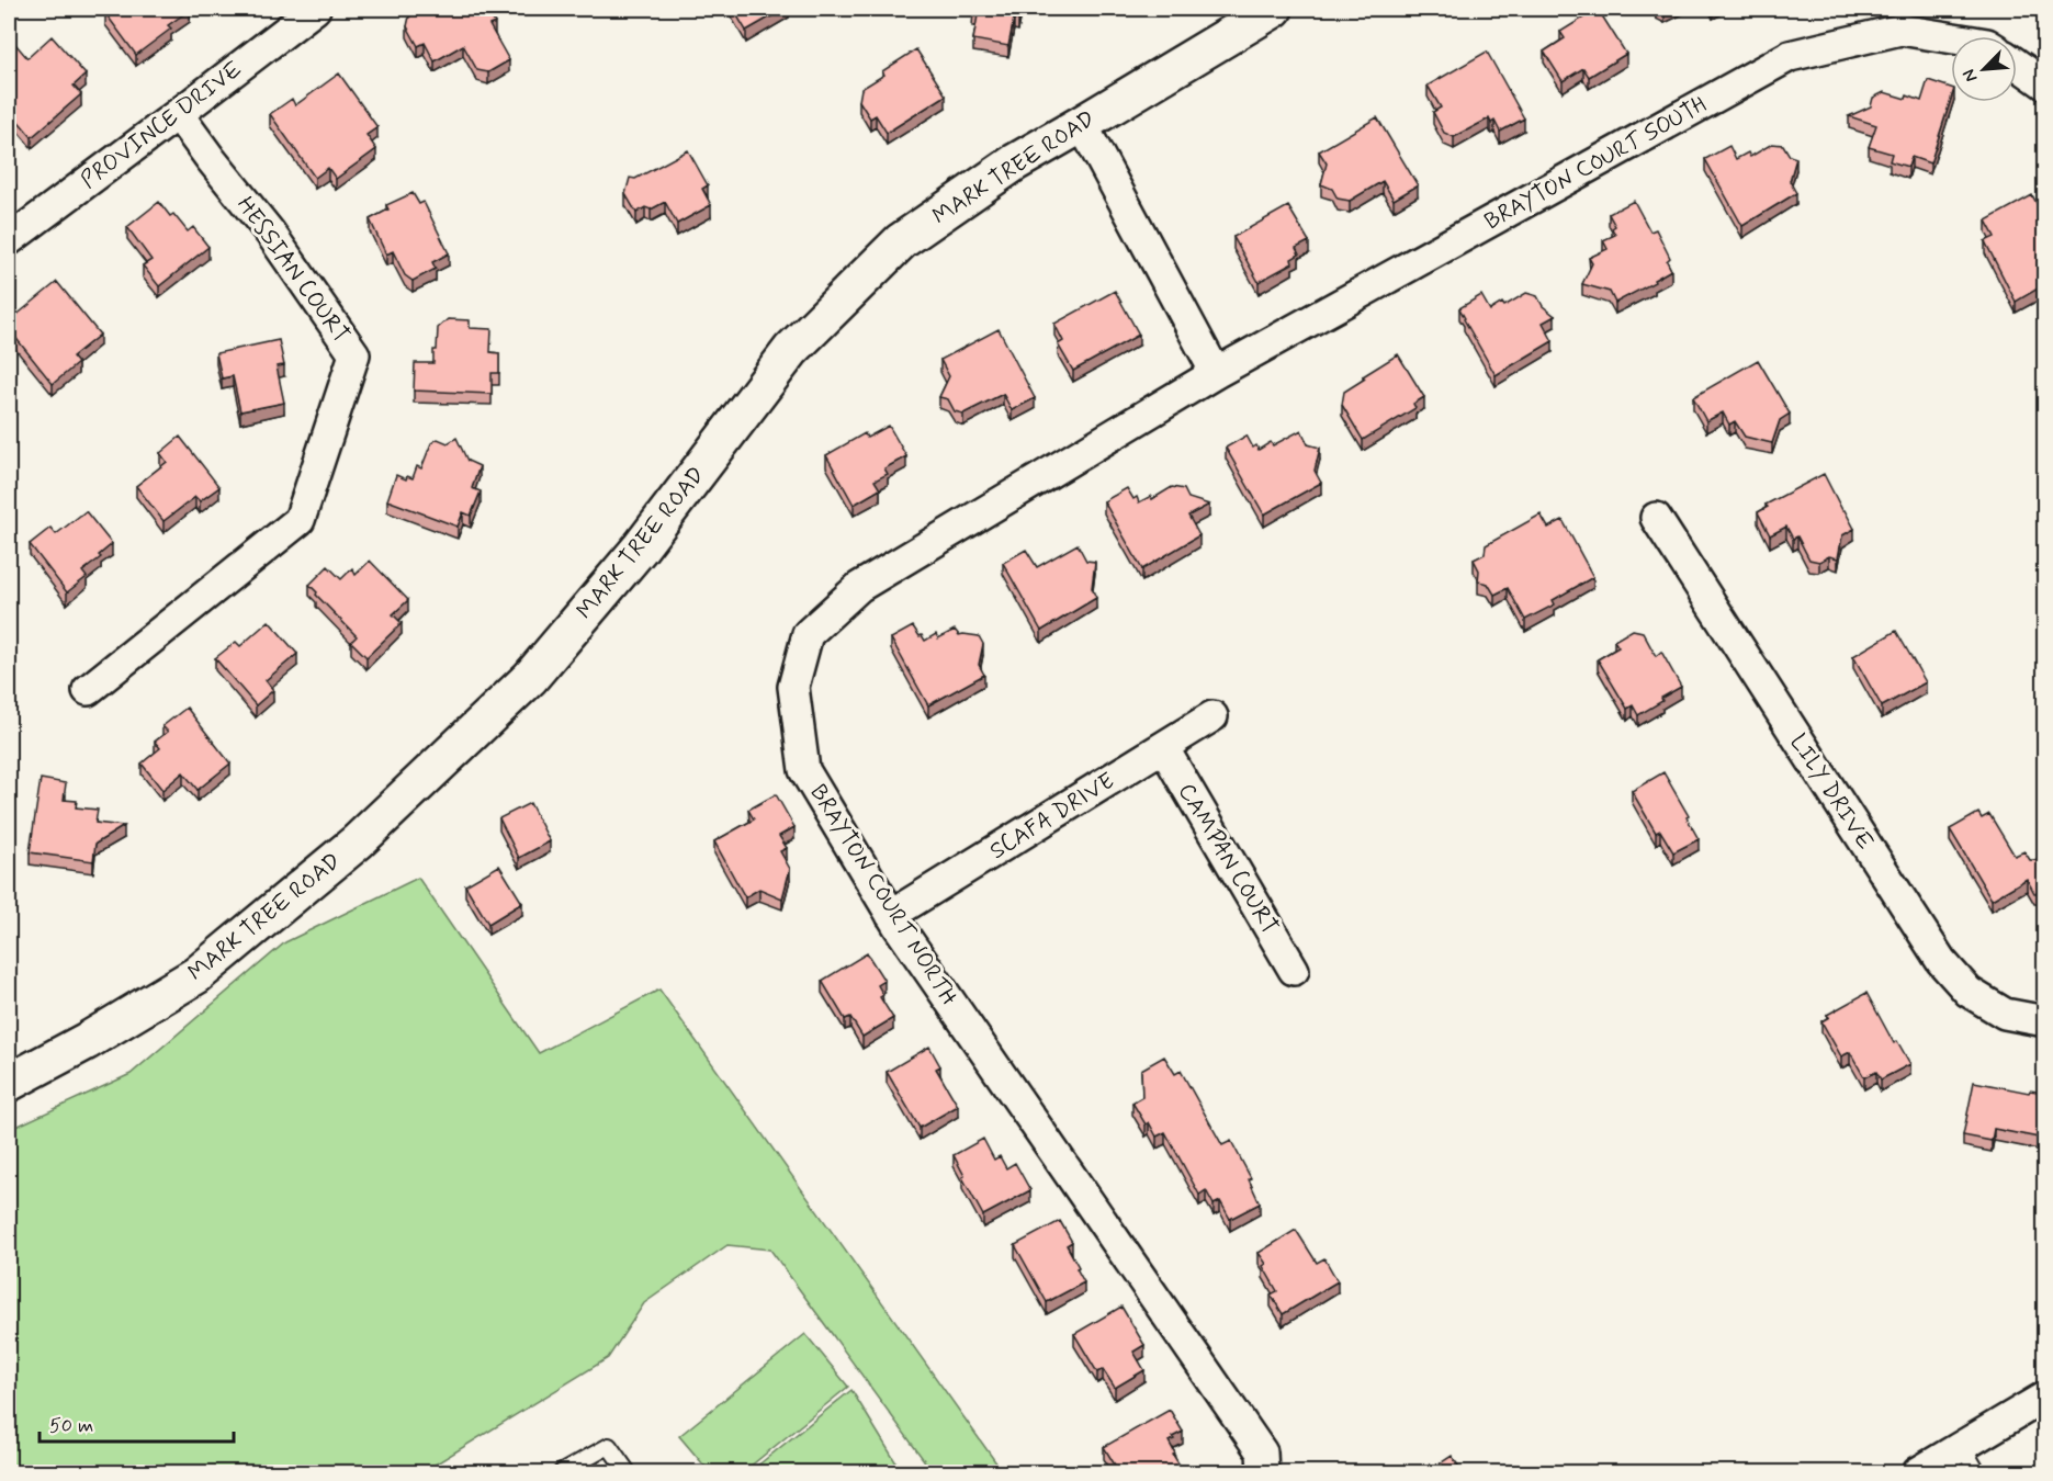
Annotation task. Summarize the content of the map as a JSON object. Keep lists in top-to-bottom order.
{
  "streets": {
    "main road": ["MARK TREE ROAD"],
    "street": [
      "PROVINCE DRIVE",
      "BRAYTON COURT SOUTH",
      "HESSIAN COURT",
      "LILY DRIVE",
      "SCAFA DRIVE",
      "CAMPAN COURT",
      "BRAYTON COURT NORTH"
    ]
  },
  "crossings": [
    ["PROVINCE DRIVE", "HESSIAN COURT"],
    ["BRAYTON COURT SOUTH", "BRAYTON COURT NORTH"],
    ["SCAFA DRIVE", "CAMPAN COURT"],
    ["SCAFA DRIVE", "BRAYTON COURT NORTH"]
  ],
  "scale_bar": "50 m",
  "north": "bottom left"
}
